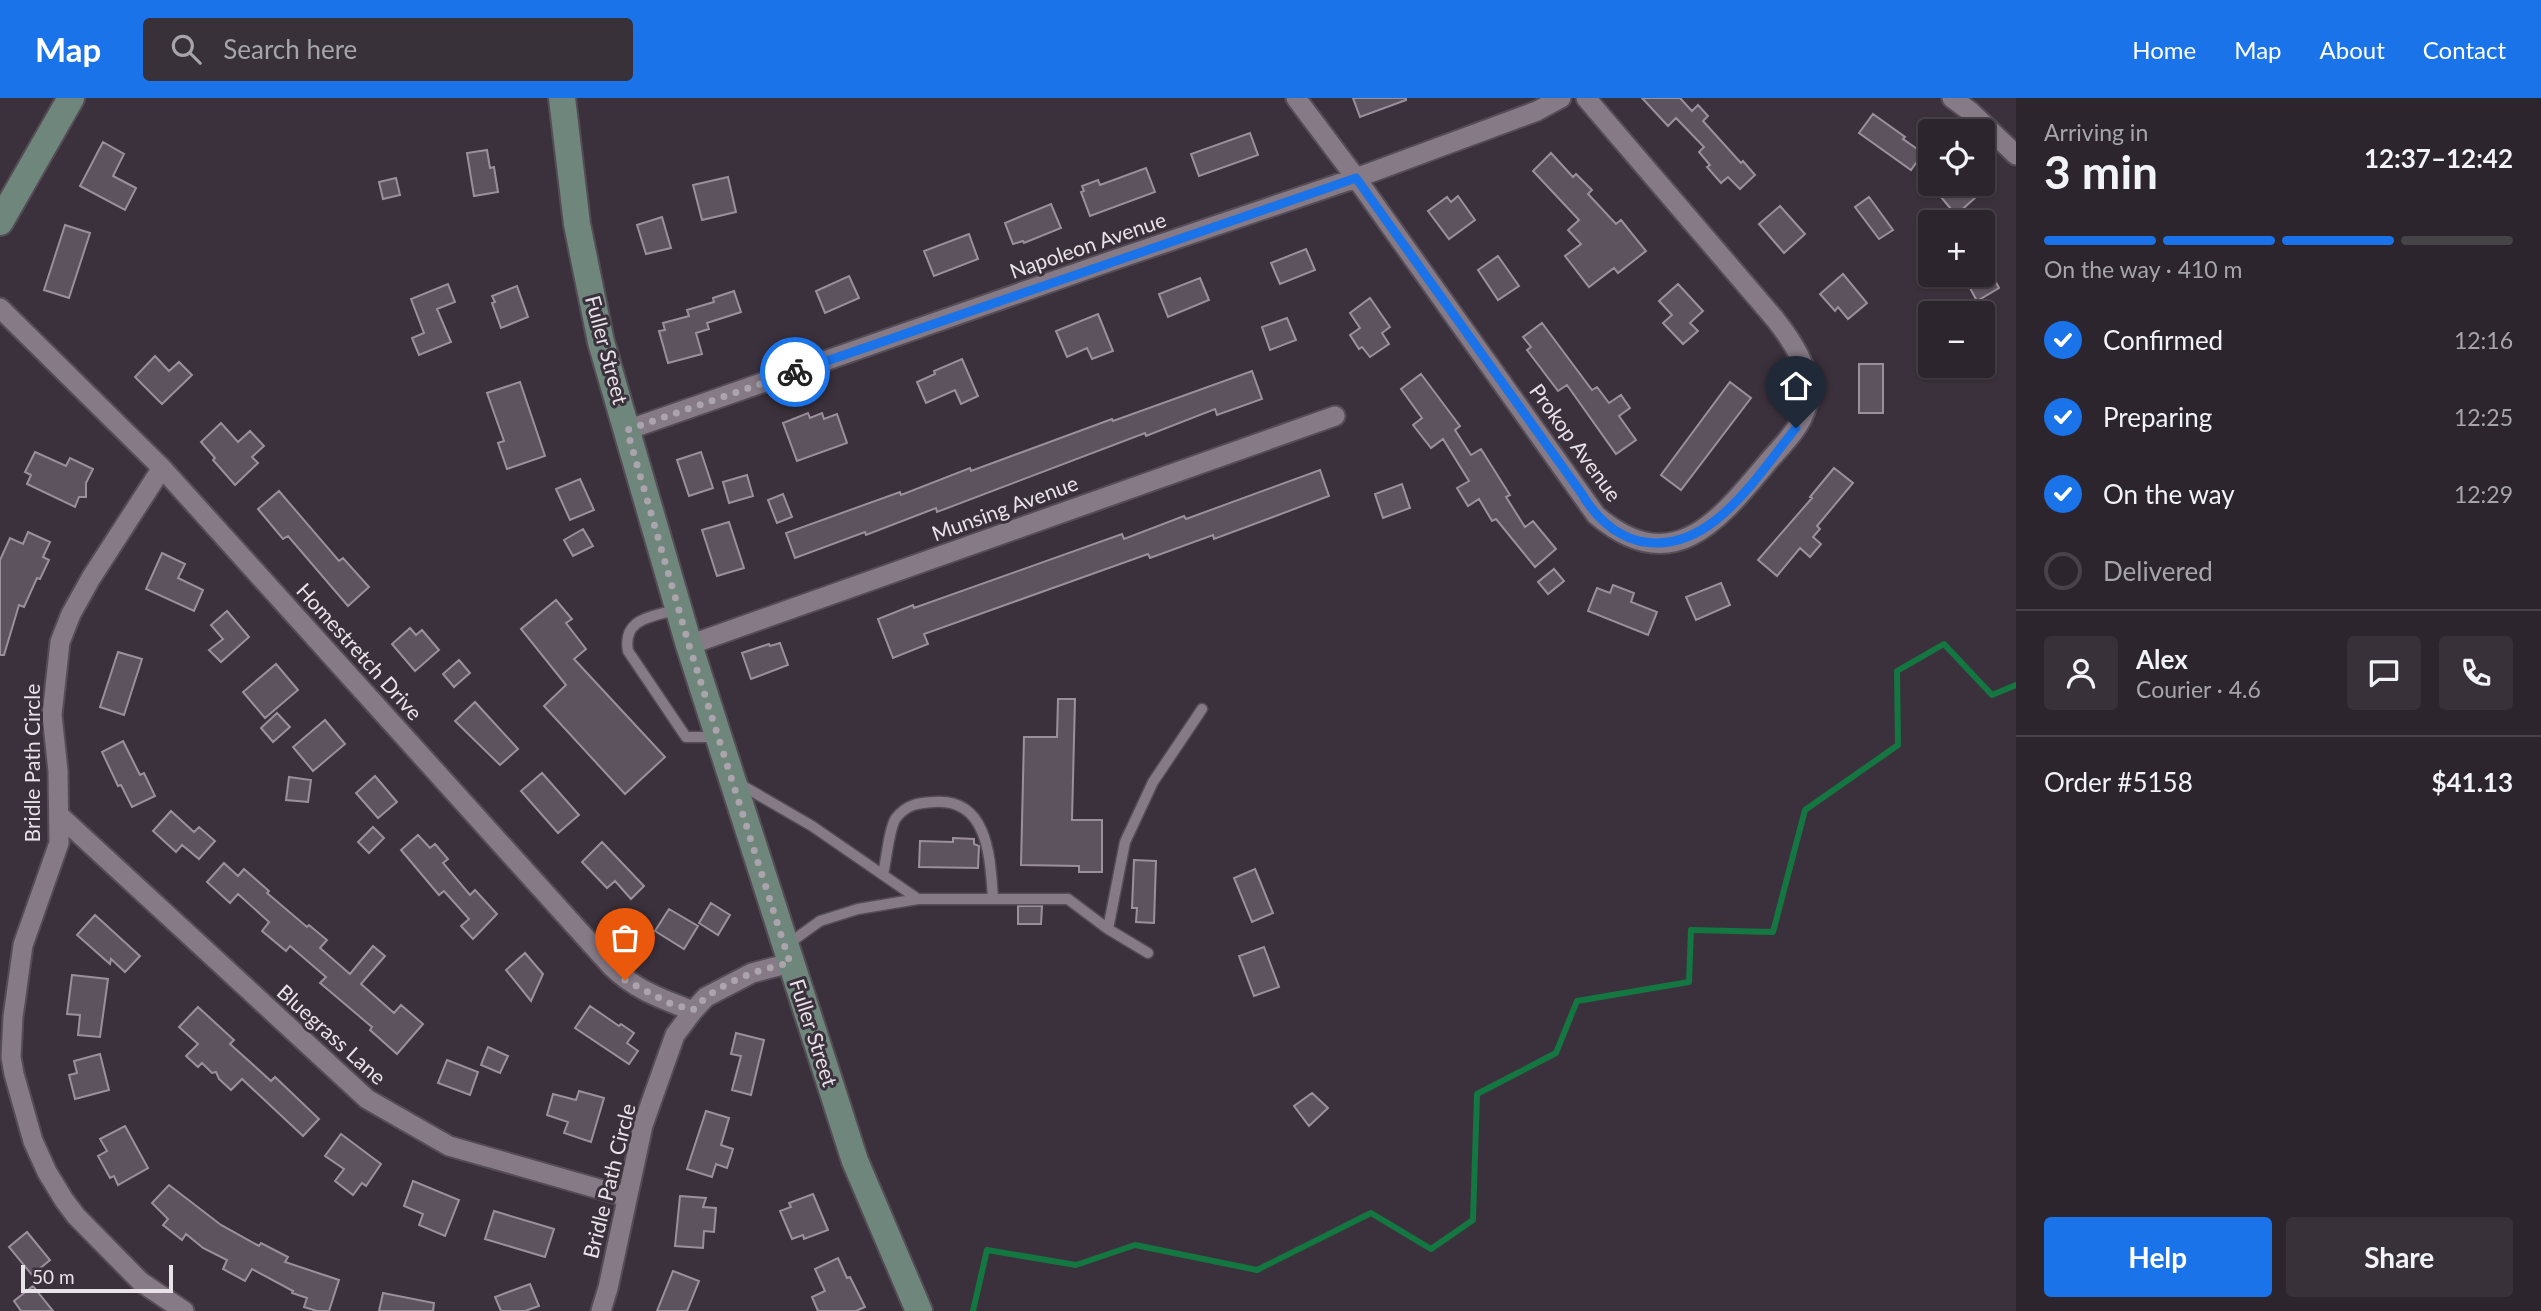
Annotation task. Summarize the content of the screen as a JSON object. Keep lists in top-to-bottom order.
{
  "streets": {
    "street": [
      "Napoleon Avenue",
      "Fuller Street",
      "Prokop Avenue",
      "Munsing Avenue",
      "Homestretch Drive",
      "Bridle Path Circle",
      "Bluegrass Lane"
    ]
  },
  "crossings": [
    ["Napoleon Avenue", "Fuller Street"],
    ["Napoleon Avenue", "Prokop Avenue"],
    ["Fuller Street", "Munsing Avenue"],
    ["Fuller Street", "Bridle Path Circle"],
    ["Homestretch Drive", "Bridle Path Circle"],
    ["Bridle Path Circle", "Bluegrass Lane"]
  ],
  "scale_bar": "50 m",
  "page": {
    "header": "Map",
    "search": "Search here",
    "nav": [
      "Home",
      "Map",
      "About",
      "Contact"
    ],
    "heading": ["3 min", "Arriving in", "12:37–12:42"],
    "panel": [
      "Alex",
      "Courier · 4.6",
      "Order #5158",
      "$41.13"
    ],
    "map_buttons": ["+", "−"],
    "bar": "On the way · 410 m",
    "list": [
      ["Confirmed", "12:16"],
      ["Preparing", "12:25"],
      ["On the way", "12:29"],
      "Delivered"
    ],
    "buttons": ["Help", "Share"],
    "scale": "50 m"
  }
}
